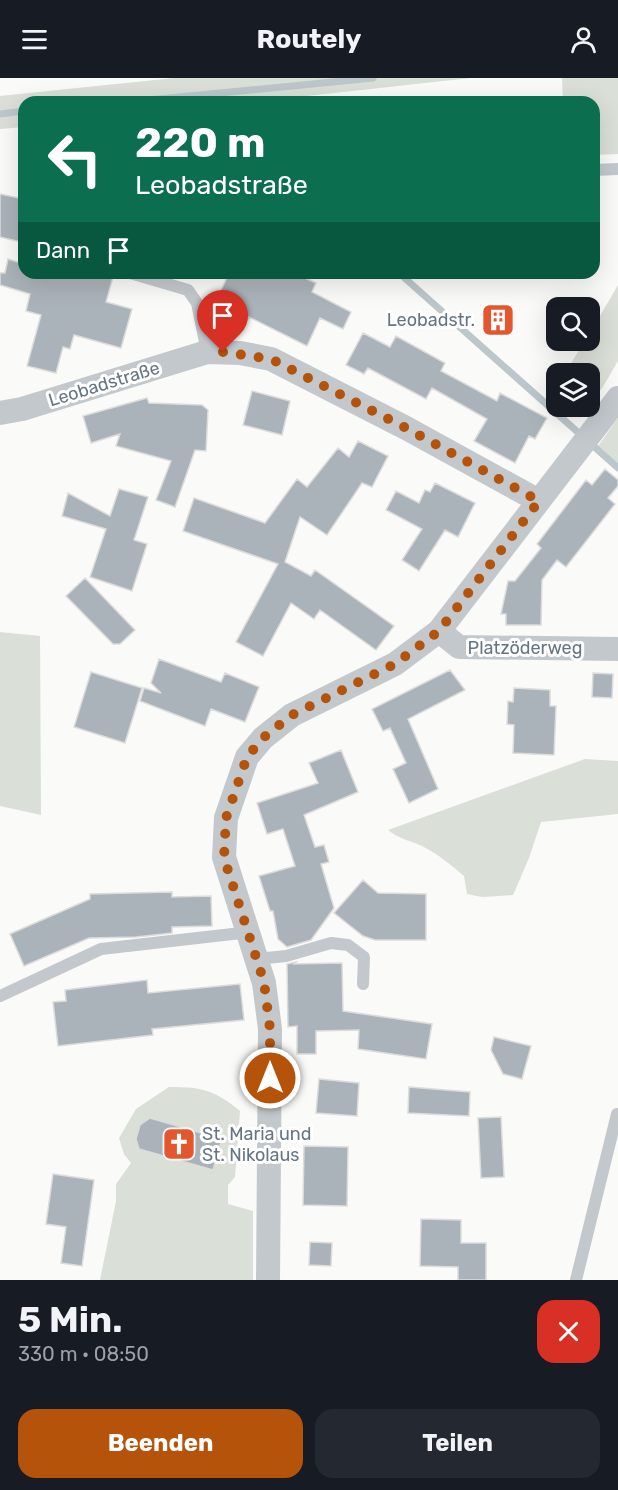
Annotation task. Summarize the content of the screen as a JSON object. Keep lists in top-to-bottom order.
{
  "streets": {
    "street": ["Leobadstraße", "Platzöderweg"]
  },
  "places": {
    "building": ["Leobadstr."],
    "church": ["St. Maria und St. Nikolaus"]
  },
  "page": {
    "header": "Routely",
    "turn": ["220 m", "Leobadstraße"],
    "then": "Dann",
    "heading": ["5 Min.", "330 m · 08:50"],
    "buttons": ["Beenden", "Teilen"]
  }
}
